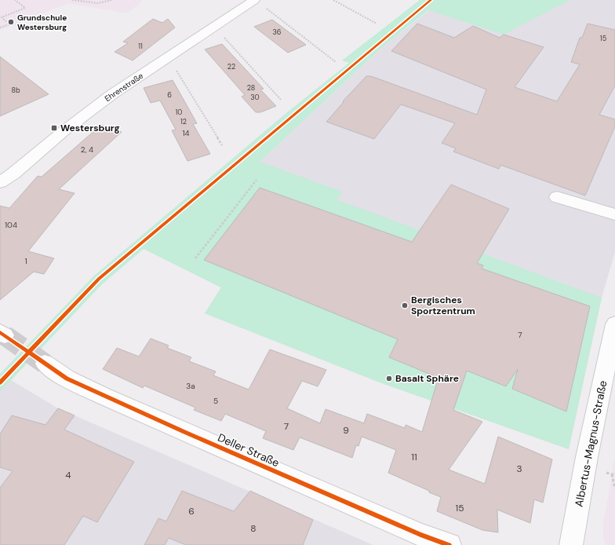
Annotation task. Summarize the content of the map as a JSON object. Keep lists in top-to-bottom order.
{
  "streets": {
    "street": ["Ehrenstraße", "Albertus-Magnus-Straße", "Deller Straße"]
  },
  "places": {
    "other": ["Grundschule Westersburg", "Bergisches Sportzentrum", "Basalt Sphäre"],
    "transit": ["Westersburg"]
  },
  "house_numbers": [
    "36",
    "15",
    "11",
    "22",
    "28",
    "8b",
    "6",
    "30",
    "10",
    "12",
    "14",
    "2, 4",
    "104",
    "1",
    "7",
    "3a",
    "5",
    "7",
    "9",
    "11",
    "3",
    "4",
    "15",
    "6",
    "8"
  ]
}
